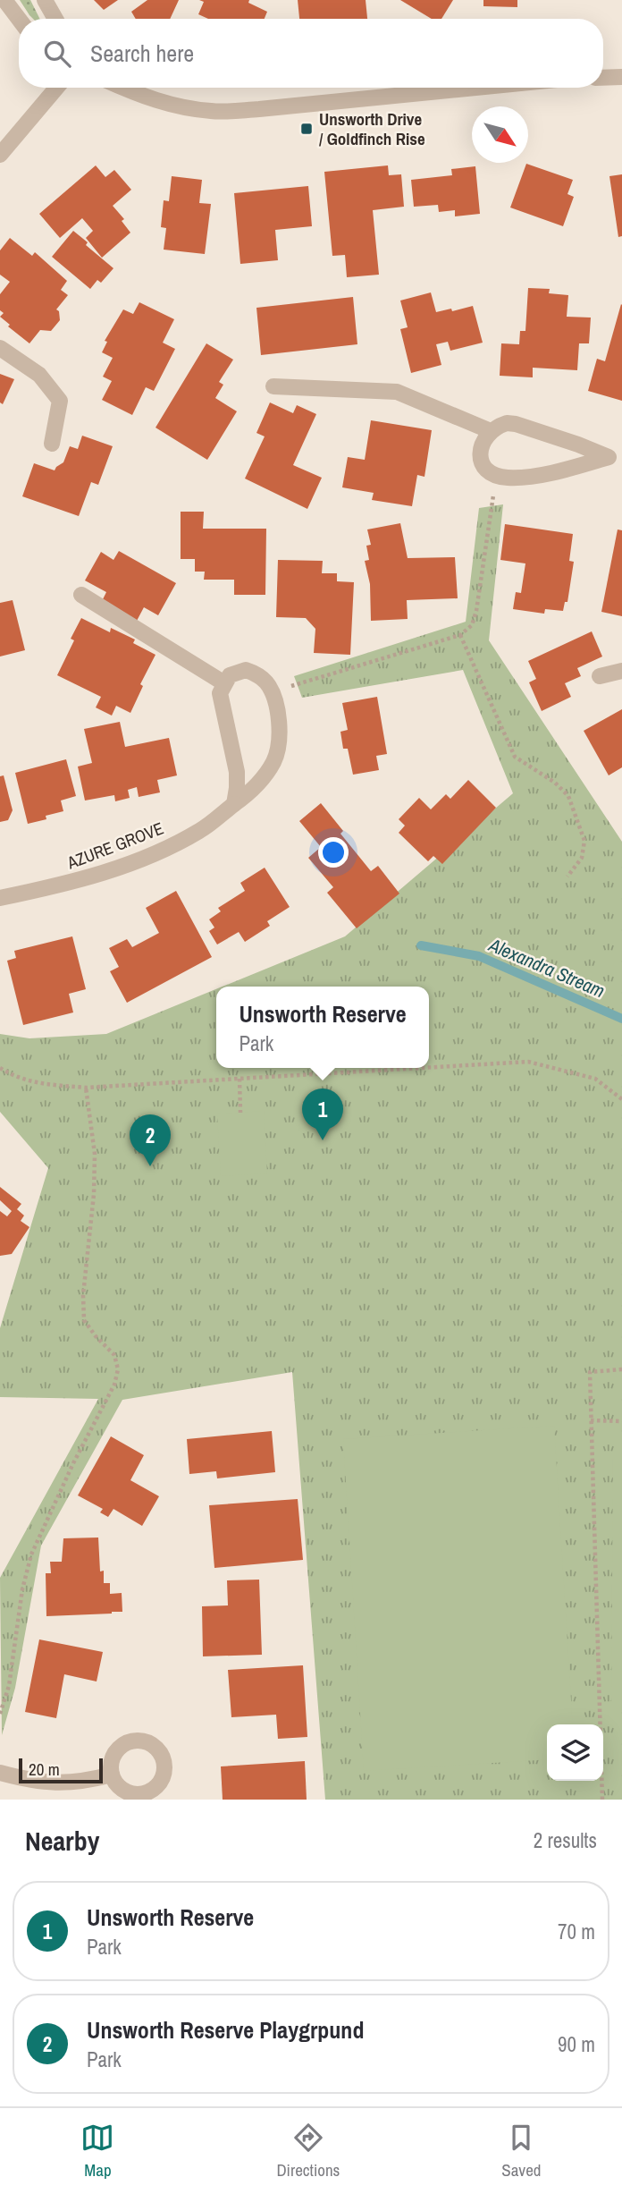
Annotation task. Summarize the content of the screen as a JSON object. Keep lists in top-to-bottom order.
{
  "streets": {
    "street": ["AZURE GROVE"]
  },
  "water": ["Alexandra Stream"],
  "places": {
    "transit": ["Unsworth Drive / Goldfinch Rise"]
  },
  "scale_bar": "20 m",
  "north": "bottom right",
  "page": {
    "search": "Search here",
    "popup": ["Unsworth Reserve", "Park"],
    "pins": ["1", "2"],
    "scale": "20 m",
    "heading": ["Nearby", "2 results"],
    "list": [
      {
        "mark": "1",
        "name": "Unsworth Reserve",
        "note": "Park",
        "value": "70 m"
      },
      {
        "mark": "2",
        "name": "Unsworth Reserve Playgrpund",
        "note": "Park",
        "value": "90 m"
      }
    ],
    "nav": ["Map", "Directions", "Saved"]
  }
}
